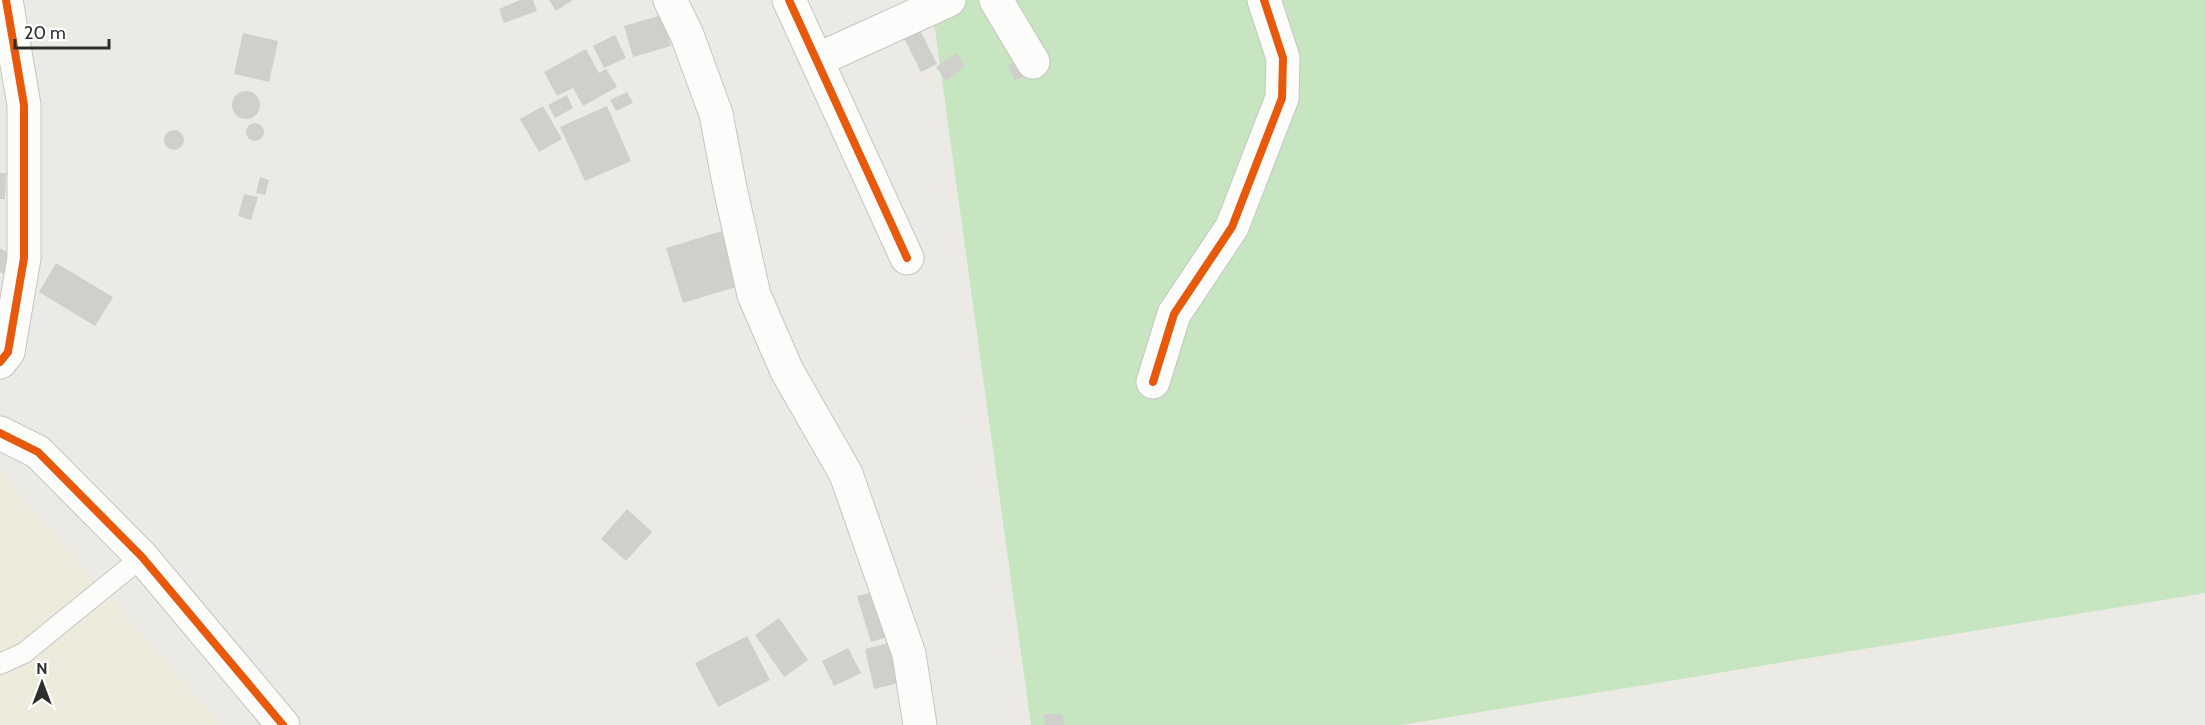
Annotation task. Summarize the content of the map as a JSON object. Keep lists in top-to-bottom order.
{
  "scale_bar": "20 m",
  "north": "top"
}
